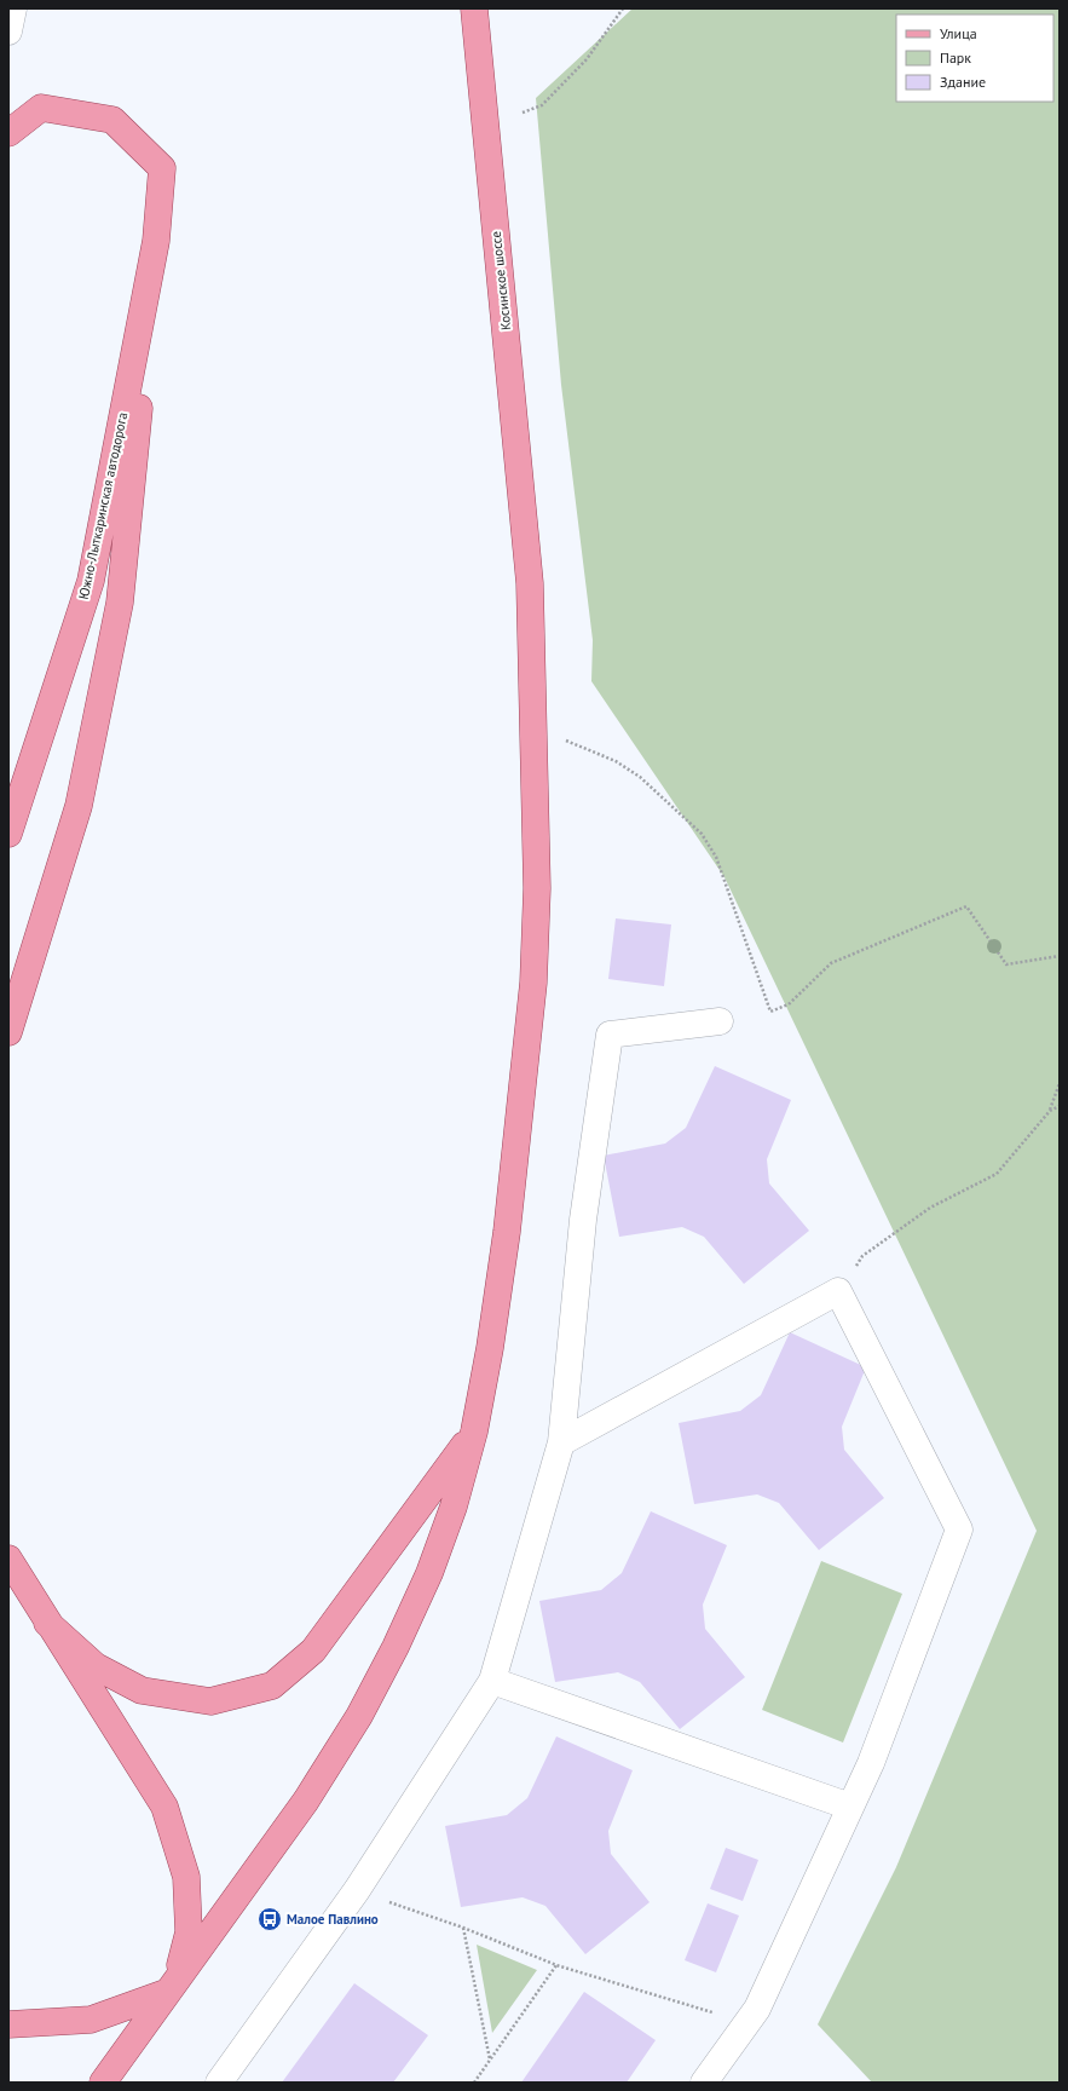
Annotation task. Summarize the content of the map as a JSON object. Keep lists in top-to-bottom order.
{
  "streets": {
    "main road": ["Косинское шоссе", "Южно-Лыткаринская автодорога"]
  },
  "places": {
    "bus stop": ["Малое Павлино"]
  },
  "legend": ["Улица", "Парк", "Здание"]
}
